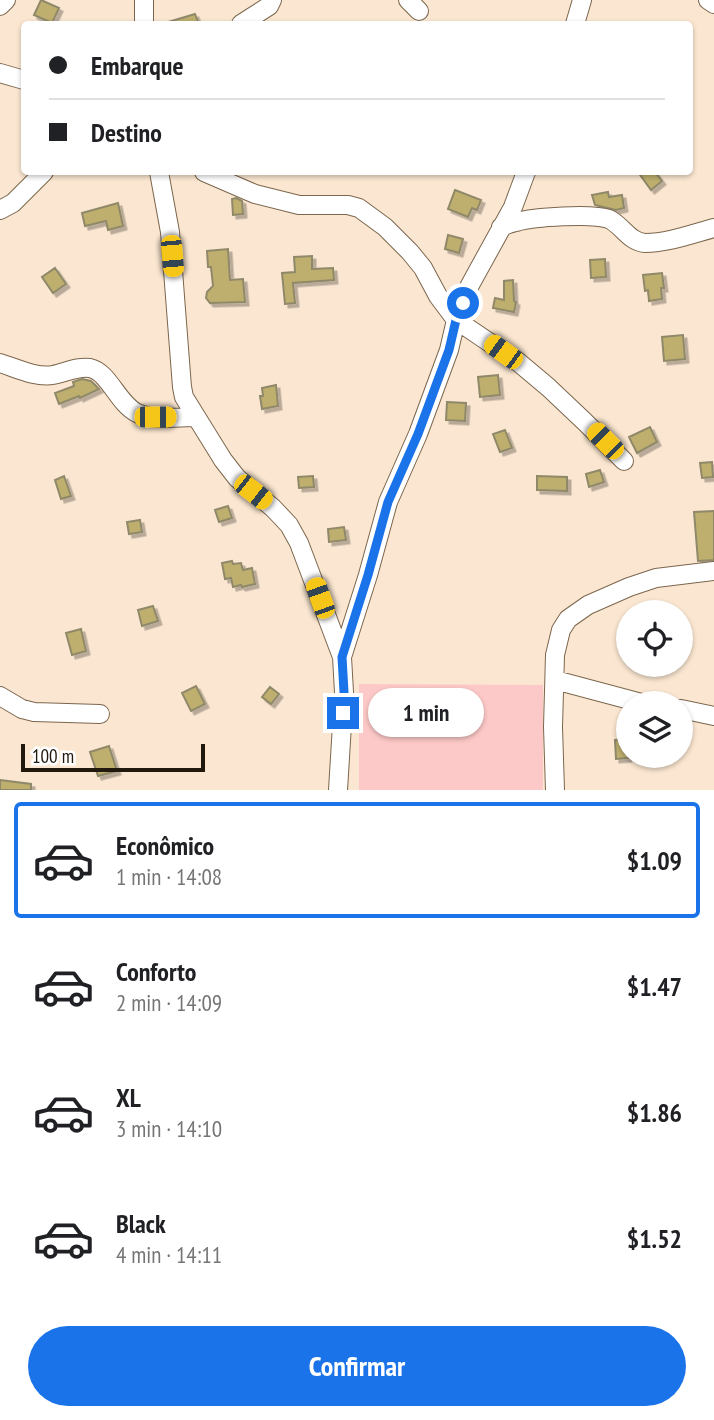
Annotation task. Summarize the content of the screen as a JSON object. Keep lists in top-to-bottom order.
{
  "scale_bar": "100 m",
  "page": {
    "banner": ["Embarque", "Destino"],
    "bubble": "1 min",
    "scale": "100 m",
    "list": [
      {
        "name": "Econômico",
        "note": "1 min · 14:08",
        "value": "$1.09"
      },
      {
        "name": "Conforto",
        "note": "2 min · 14:09",
        "value": "$1.47"
      },
      {
        "name": "XL",
        "note": "3 min · 14:10",
        "value": "$1.86"
      },
      {
        "name": "Black",
        "note": "4 min · 14:11",
        "value": "$1.52"
      }
    ],
    "buttons": "Confirmar"
  }
}
